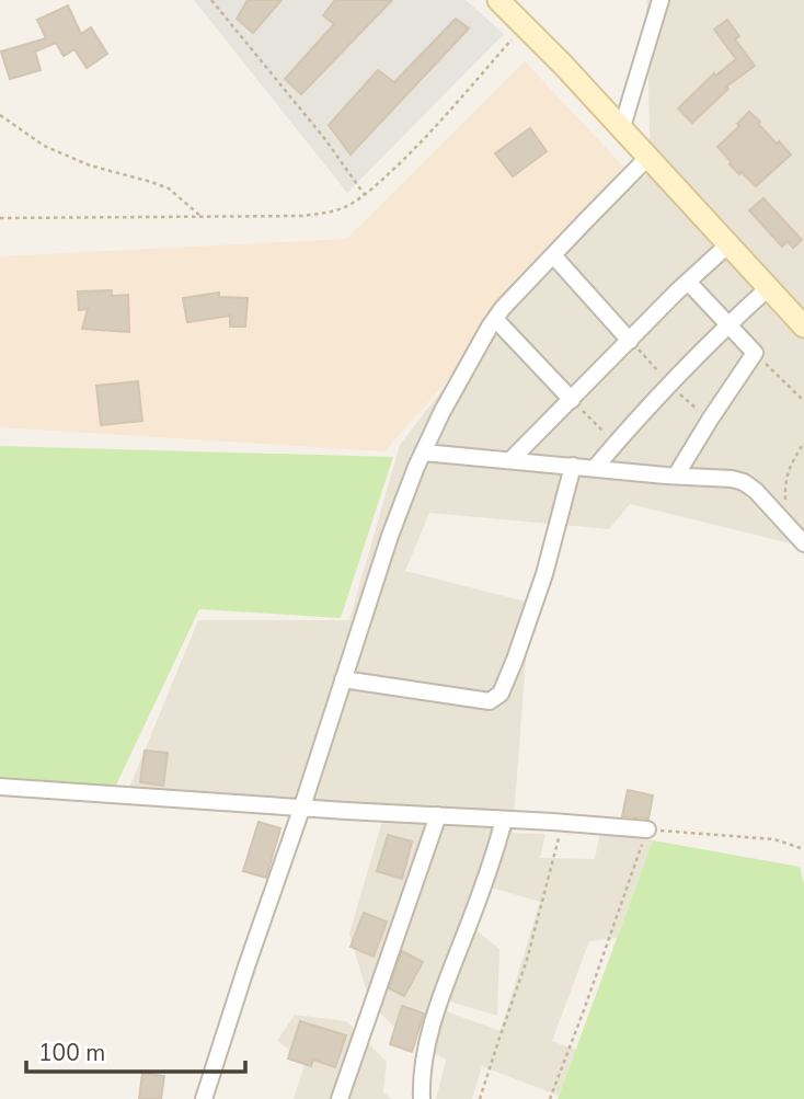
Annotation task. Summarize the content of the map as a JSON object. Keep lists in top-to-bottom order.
{
  "scale_bar": "100 m"
}
